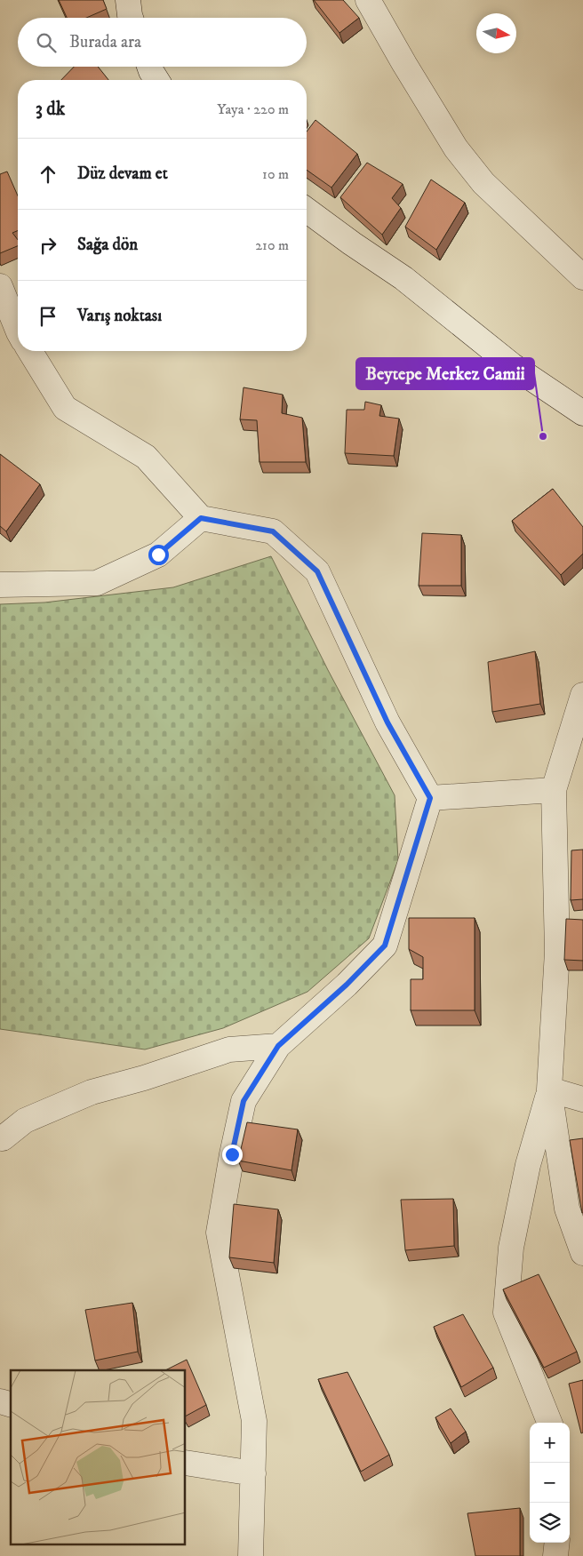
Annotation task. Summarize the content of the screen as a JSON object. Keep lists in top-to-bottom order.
{
  "places": ["Beytepe Merkez Camii"],
  "north": "right",
  "page": {
    "search": "Burada ara",
    "heading": ["3 dk", "Yaya · 220 m"],
    "list": [
      ["Düz devam et", "10 m"],
      ["Sağa dön", "210 m"],
      "Varış noktası"
    ],
    "map_buttons": ["+", "−"]
  }
}
